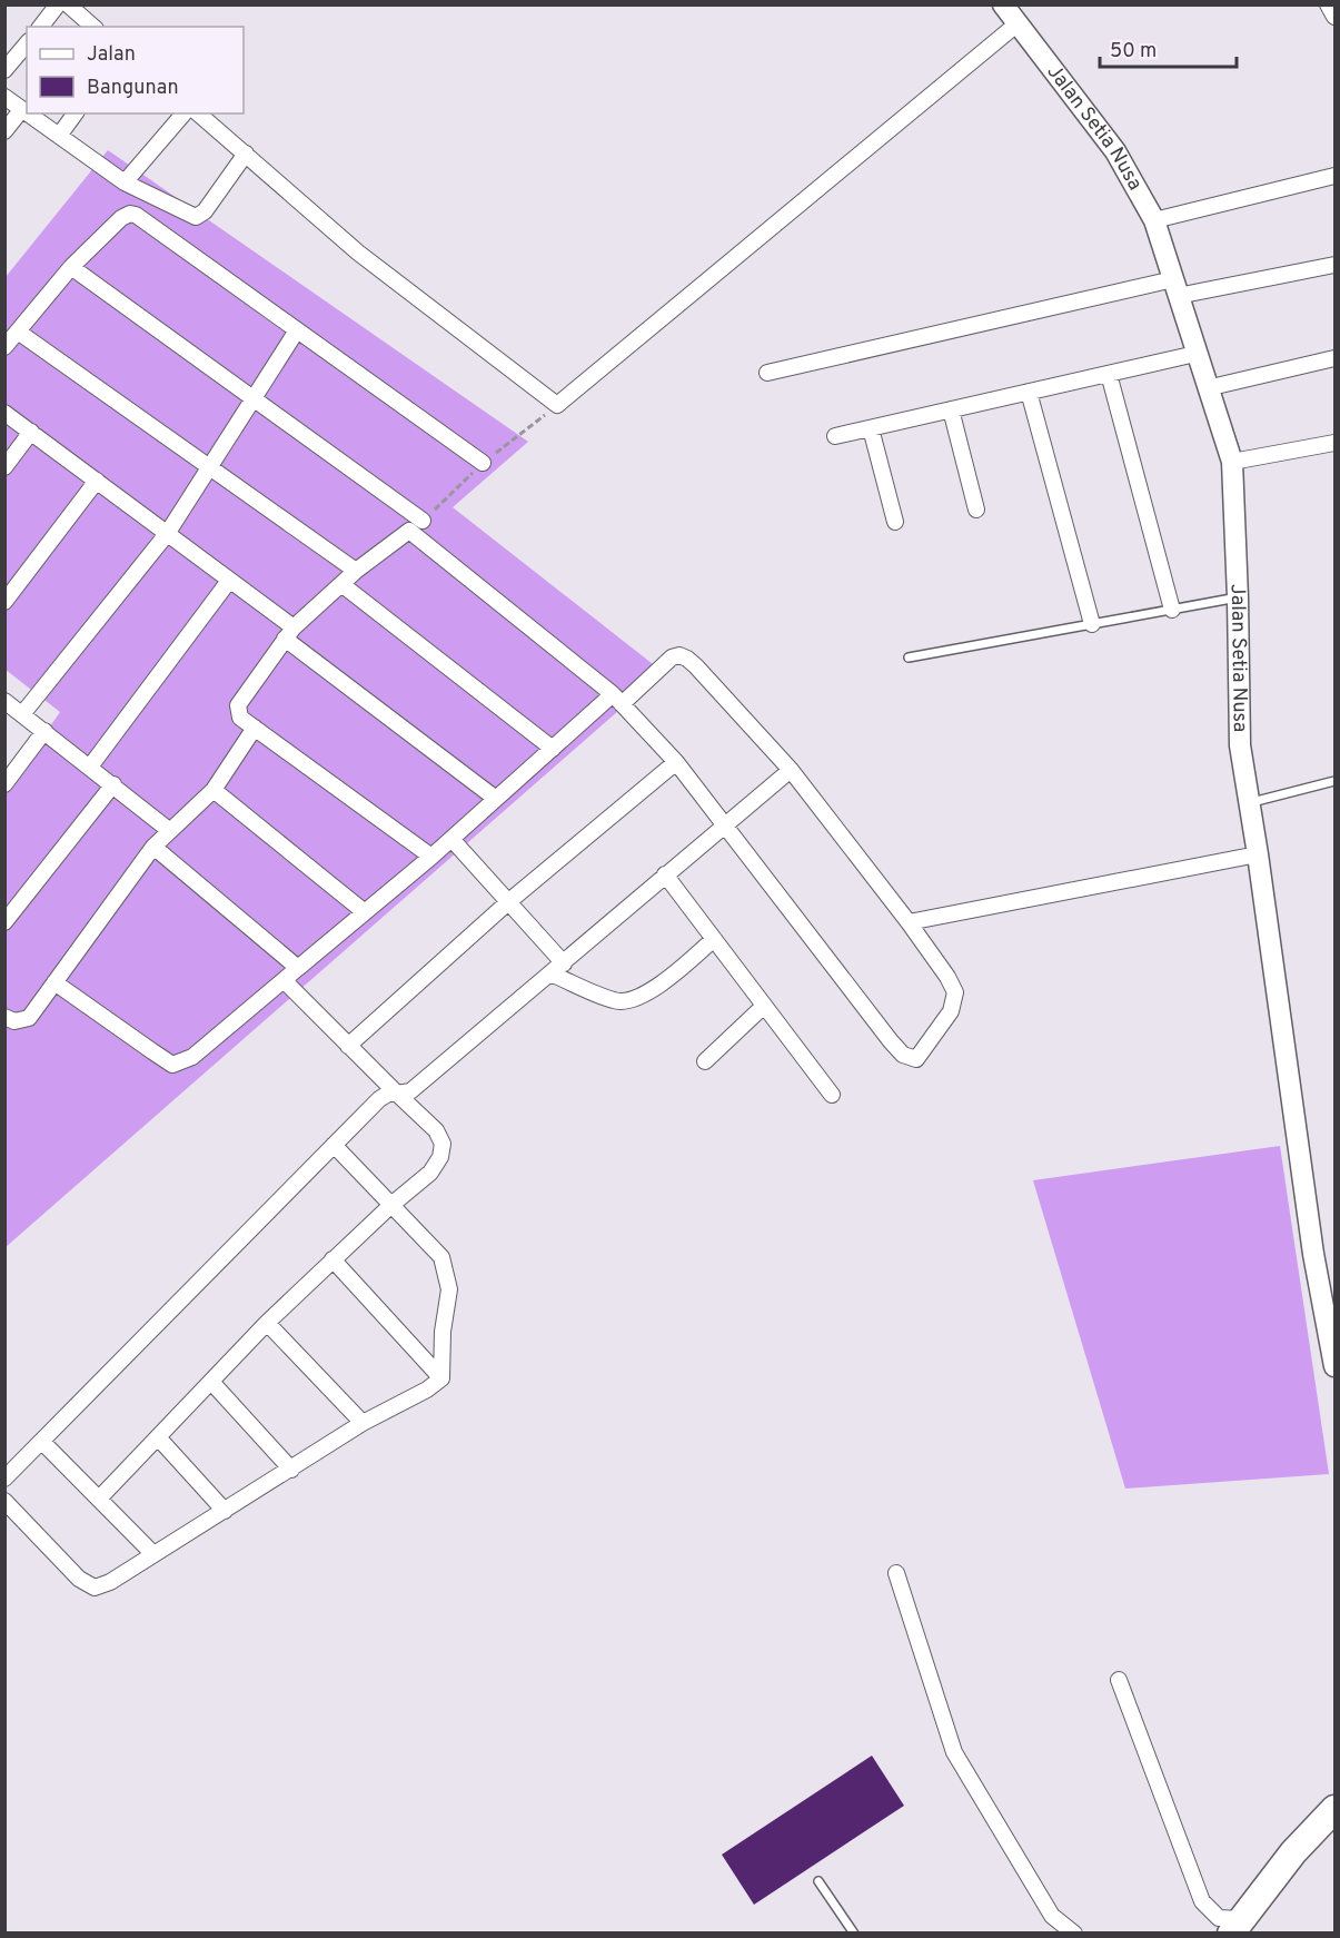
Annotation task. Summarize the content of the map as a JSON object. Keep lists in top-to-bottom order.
{
  "streets": {
    "street": ["Jalan Setia Nusa"]
  },
  "legend": ["Jalan", "Bangunan"],
  "scale_bar": "50 m"
}
